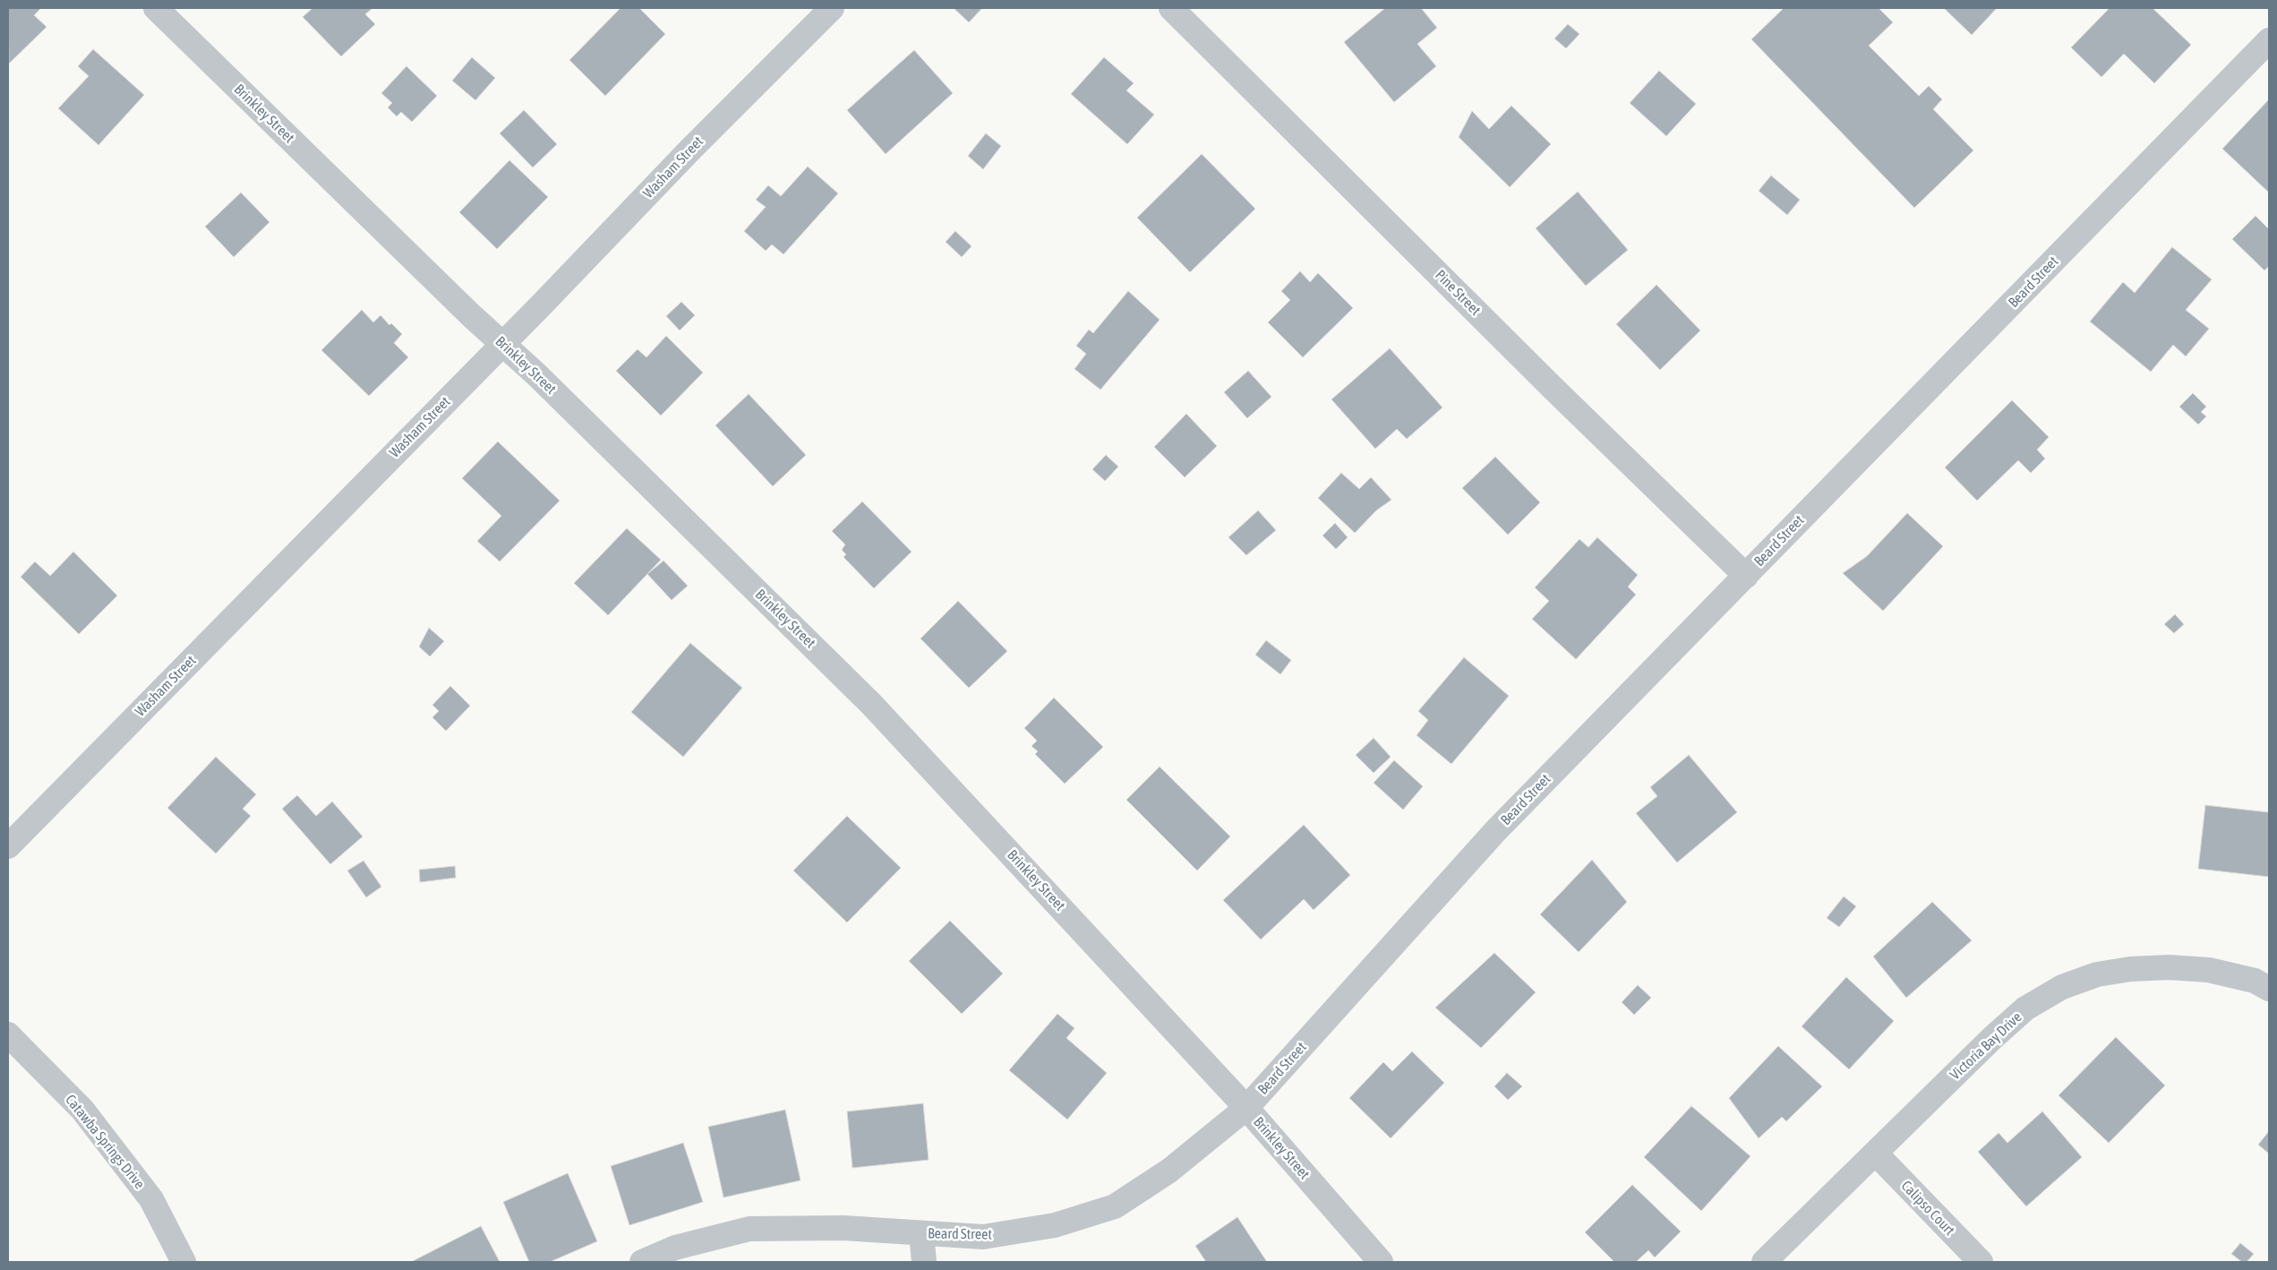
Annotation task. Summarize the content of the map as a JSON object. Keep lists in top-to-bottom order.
{
  "streets": {
    "street": [
      "Brinkley Street",
      "Washam Street",
      "Beard Street",
      "Pine Street",
      "Victoria Bay Drive",
      "Catawba Springs Drive",
      "Calipso Court"
    ]
  },
  "crossings": [
    ["Brinkley Street", "Washam Street"],
    ["Brinkley Street", "Beard Street"],
    ["Beard Street", "Pine Street"],
    ["Victoria Bay Drive", "Calipso Court"]
  ]
}
